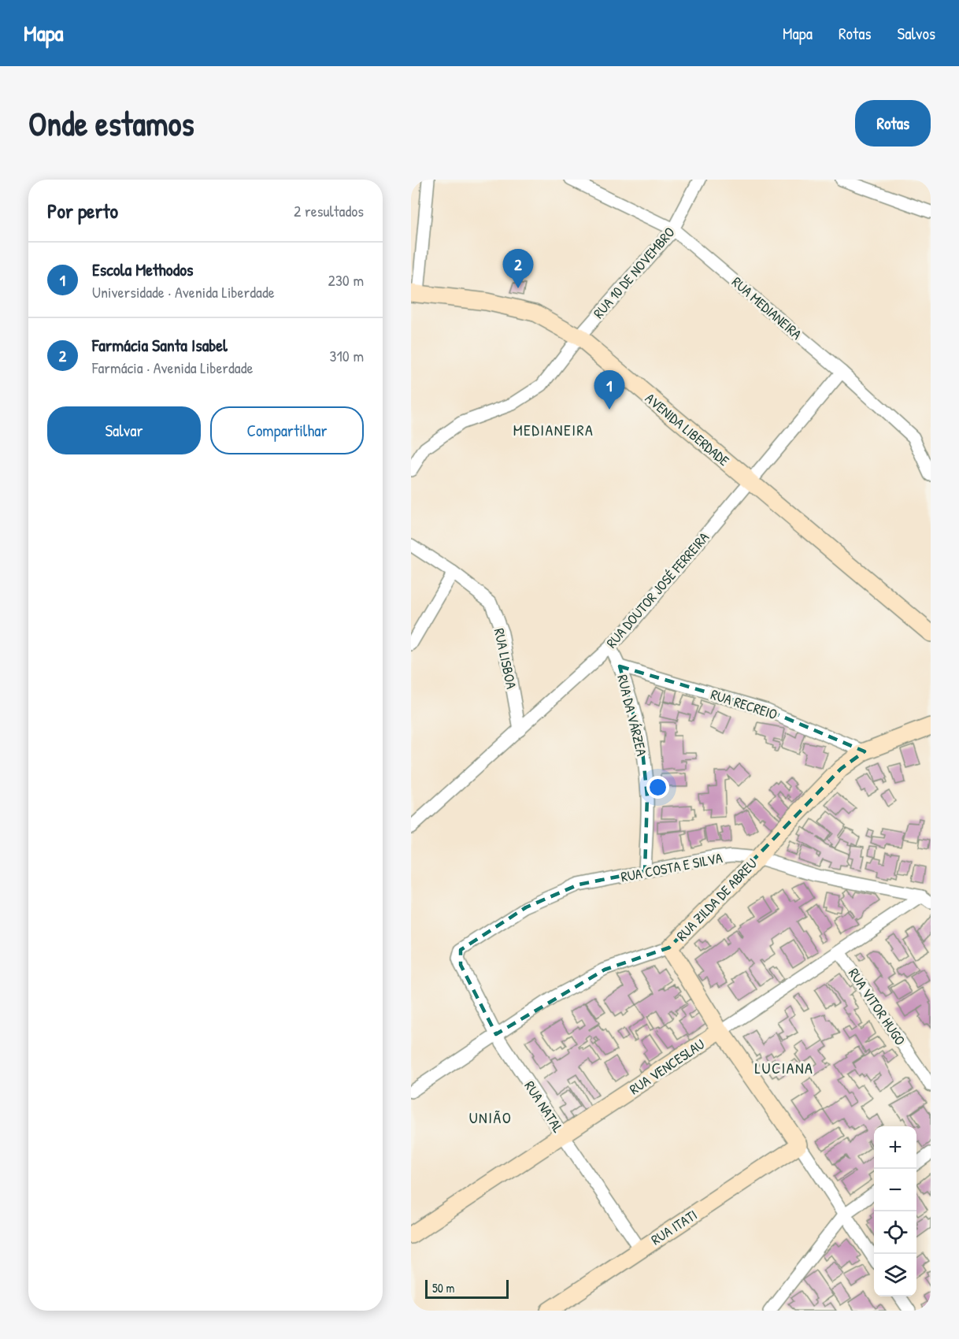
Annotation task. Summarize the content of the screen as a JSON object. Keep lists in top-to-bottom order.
{
  "streets": {
    "street": [
      "RUA 10 DE NOVEMBRO",
      "RUA MEDIANEIRA",
      "AVENIDA LIBERDADE",
      "RUA DOUTOR JOSÉ FERREIRA",
      "RUA LISBOA",
      "RUA RECREIO",
      "RUA DA VÁRZEA",
      "RUA COSTA E SILVA",
      "RUA ZILDA DE ABREU",
      "RUA VITOR HUGO",
      "RUA VENCESLAU",
      "RUA NATAL",
      "RUA ITATI"
    ]
  },
  "crossings": [
    ["RUA 10 DE NOVEMBRO", "RUA MEDIANEIRA"],
    ["RUA 10 DE NOVEMBRO", "AVENIDA LIBERDADE"],
    ["RUA MEDIANEIRA", "RUA DOUTOR JOSÉ FERREIRA"],
    ["AVENIDA LIBERDADE", "RUA DOUTOR JOSÉ FERREIRA"],
    ["RUA DOUTOR JOSÉ FERREIRA", "RUA LISBOA"],
    ["RUA DOUTOR JOSÉ FERREIRA", "RUA DA VÁRZEA"],
    ["RUA RECREIO", "RUA DA VÁRZEA"],
    ["RUA RECREIO", "RUA ZILDA DE ABREU"],
    ["RUA DA VÁRZEA", "RUA COSTA E SILVA"],
    ["RUA COSTA E SILVA", "RUA ZILDA DE ABREU"],
    ["RUA COSTA E SILVA", "RUA VENCESLAU"],
    ["RUA COSTA E SILVA", "RUA NATAL"],
    ["RUA ZILDA DE ABREU", "RUA NATAL"],
    ["RUA VITOR HUGO", "RUA VENCESLAU"],
    ["RUA VENCESLAU", "RUA NATAL"],
    ["RUA NATAL", "RUA ITATI"]
  ],
  "districts": ["MEDIANEIRA", "LUCIANA", "UNIÃO"],
  "scale_bar": "50 m",
  "page": {
    "header": "Mapa",
    "nav": ["Mapa", "Rotas", "Salvos"],
    "buttons": [
      "Rotas",
      ["Salvar", "Compartilhar"]
    ],
    "title": "Onde estamos",
    "heading": ["Por perto", "2 resultados"],
    "list": [
      {
        "mark": "1",
        "name": "Escola Methodos",
        "note": "Universidade · Avenida Liberdade",
        "value": "230 m"
      },
      {
        "mark": "2",
        "name": "Farmácia Santa Isabel",
        "note": "Farmácia · Avenida Liberdade",
        "value": "310 m"
      }
    ],
    "pins": ["2", "1"],
    "map_buttons": ["+", "−"],
    "scale": "50 m"
  }
}
